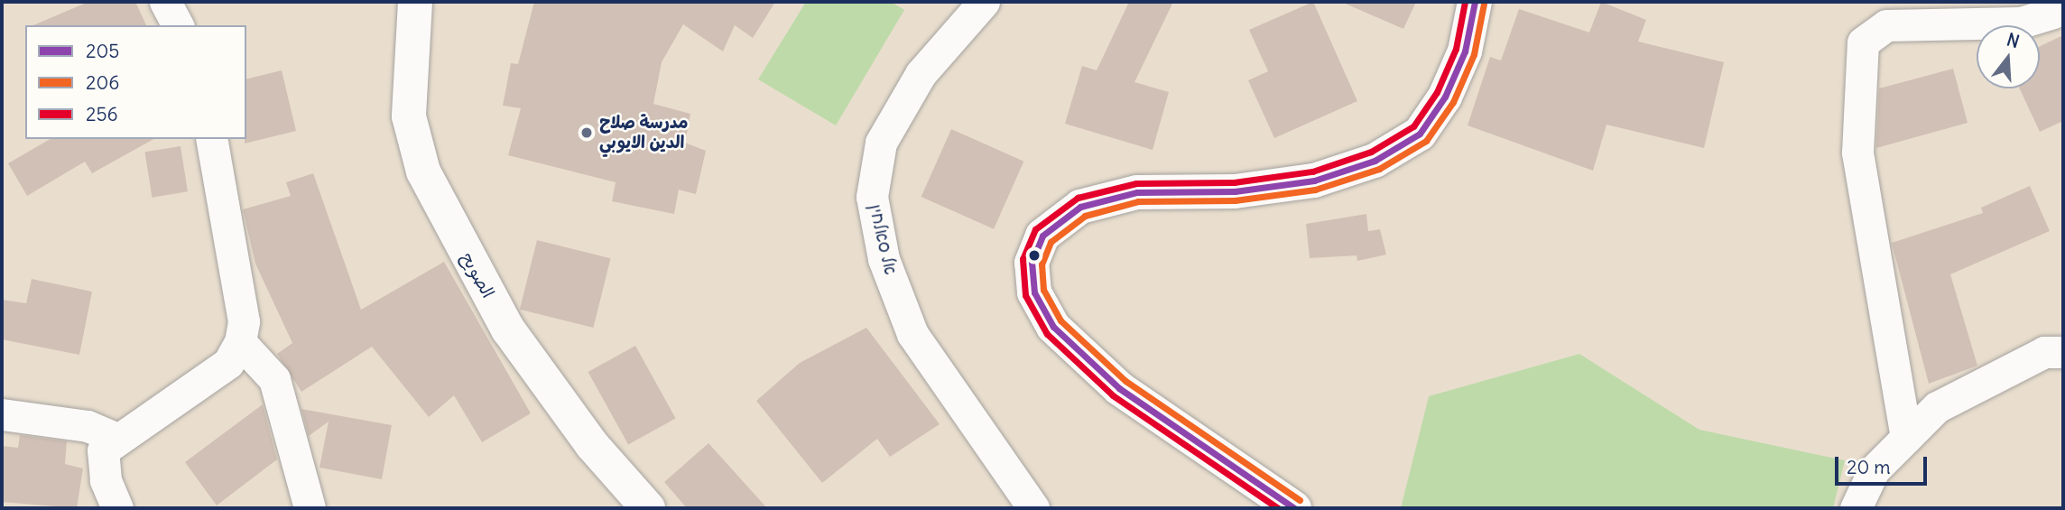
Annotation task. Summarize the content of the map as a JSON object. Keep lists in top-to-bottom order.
{
  "streets": {
    "street": ["אל סאלחין", "الصويح"]
  },
  "places": ["مدرسة صلاح الدين الايوبي"],
  "lines": ["transit line 205", "transit line 256", "transit line 206"],
  "legend": ["205", "206", "256"],
  "scale_bar": "20 m",
  "north": "top"
}
